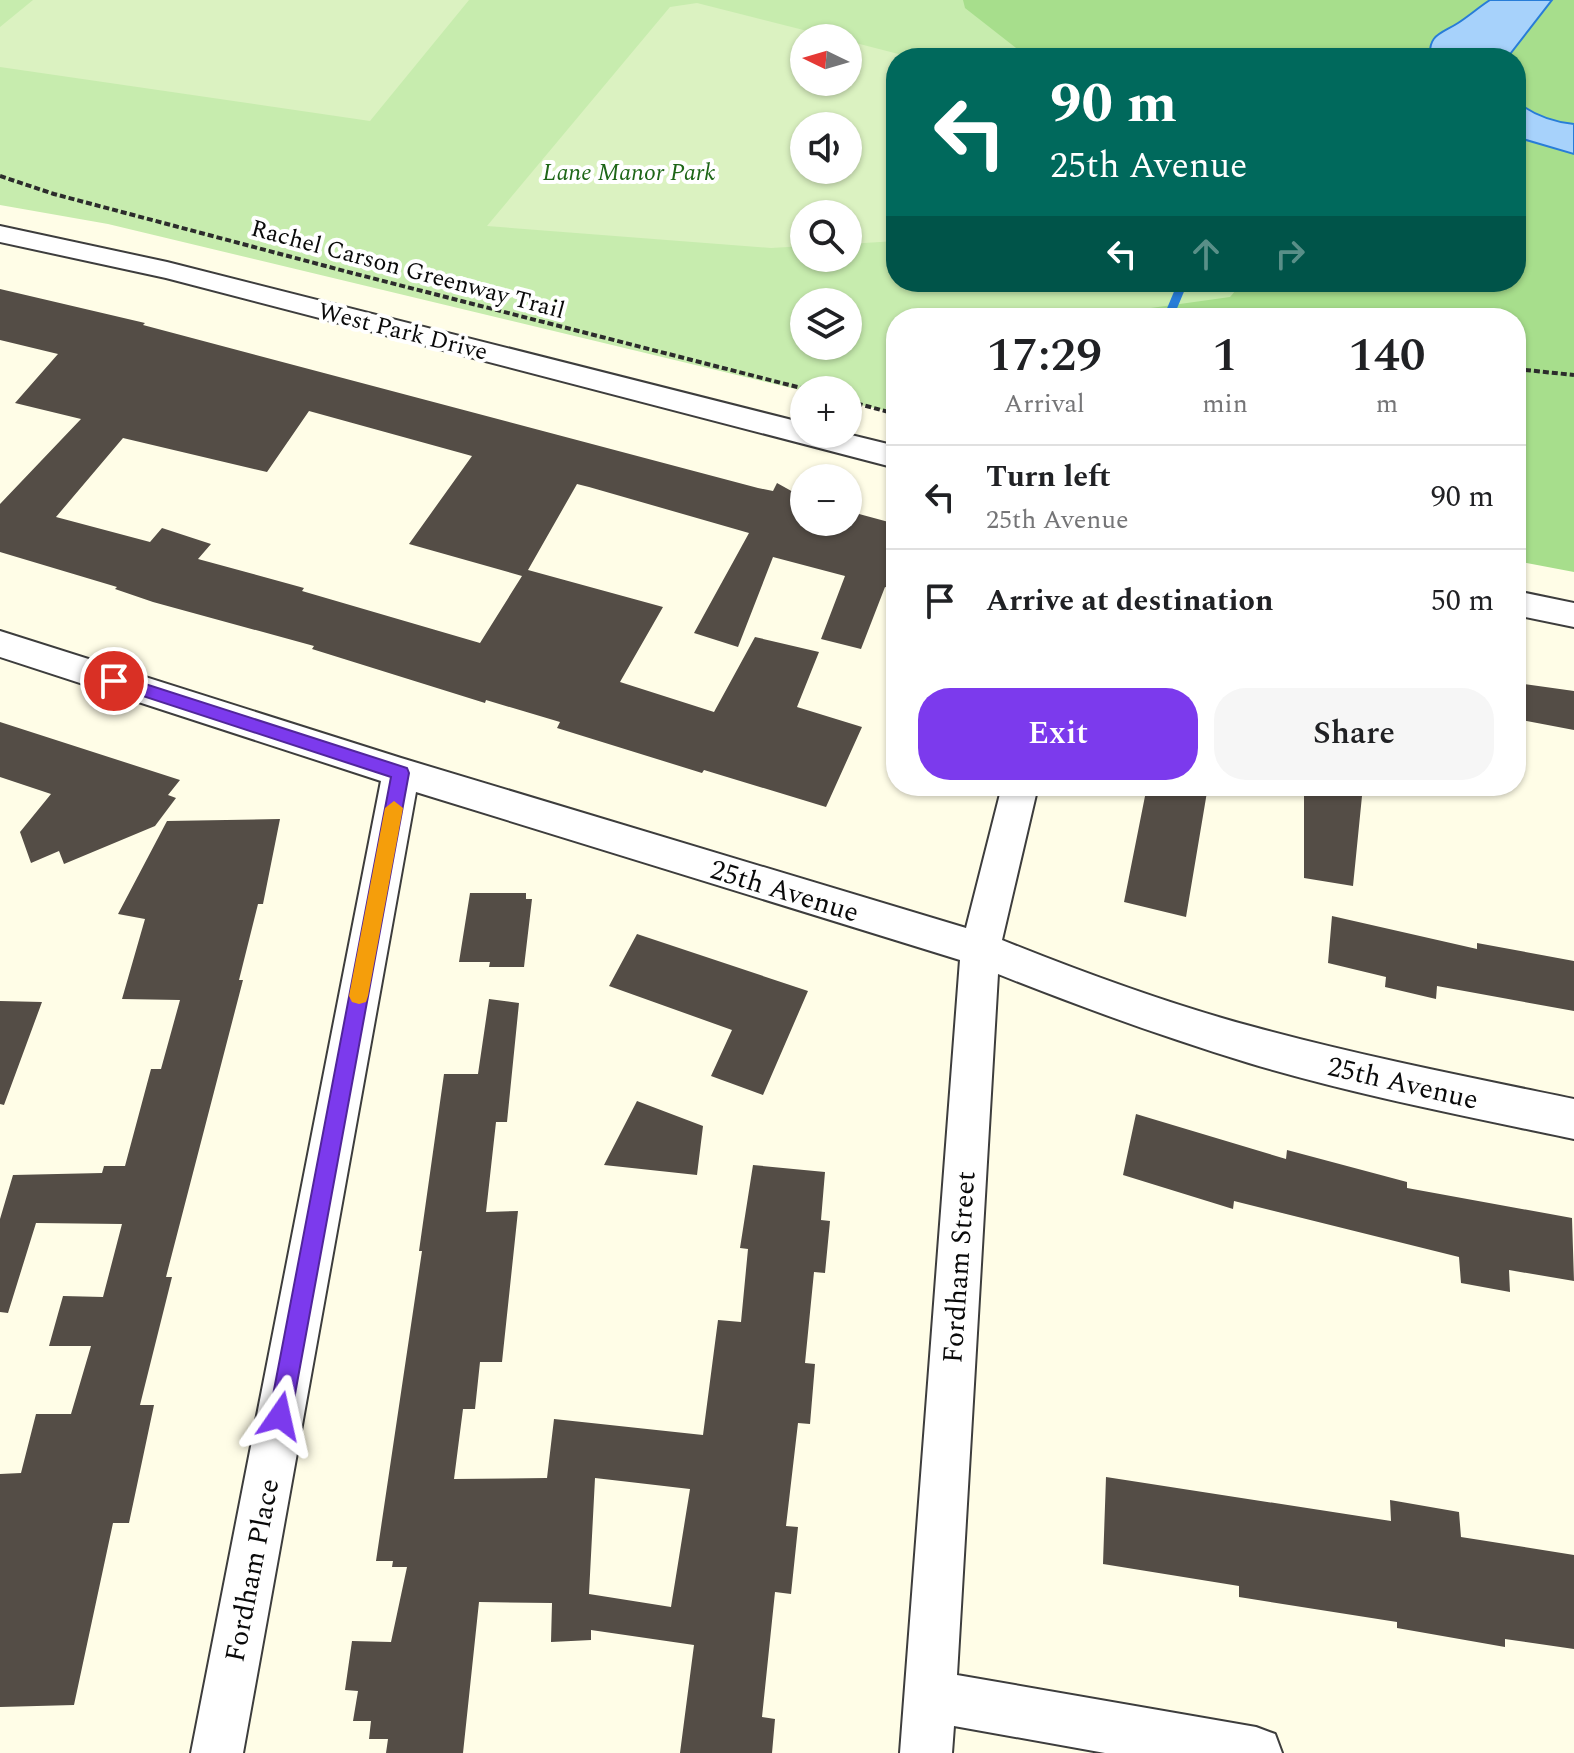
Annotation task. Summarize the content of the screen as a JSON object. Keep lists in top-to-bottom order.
{
  "streets": {
    "street": [
      "West Park Drive",
      "25th Avenue",
      "Fordham Street",
      "Fordham Place"
    ],
    "path": ["Rachel Carson Greenway Trail"]
  },
  "crossings": [
    ["25th Avenue", "Fordham Street"],
    ["25th Avenue", "Fordham Place"]
  ],
  "parks": ["Lane Manor Park"],
  "north": "left",
  "page": {
    "map_buttons": ["+", "−"],
    "turn": ["90 m", "25th Avenue"],
    "eta": [
      "17:29",
      "Arrival",
      "1",
      "min",
      "140",
      "m"
    ],
    "list": [
      {
        "name": "Turn left",
        "note": "25th Avenue",
        "value": "90 m"
      },
      {
        "name": "Arrive at destination",
        "value": "50 m"
      }
    ],
    "buttons": ["Exit", "Share"]
  }
}
